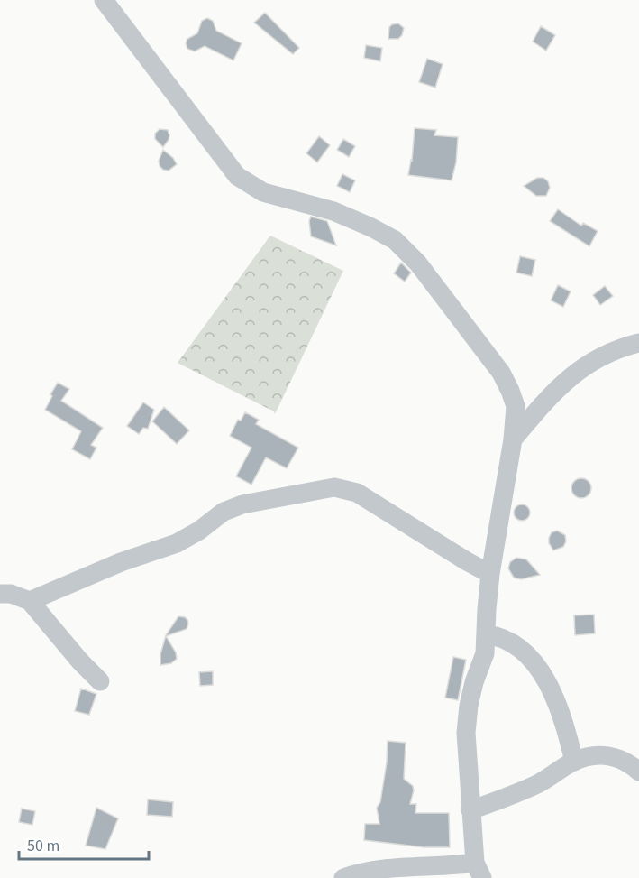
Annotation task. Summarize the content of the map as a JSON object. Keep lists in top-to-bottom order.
{
  "scale_bar": "50 m"
}
